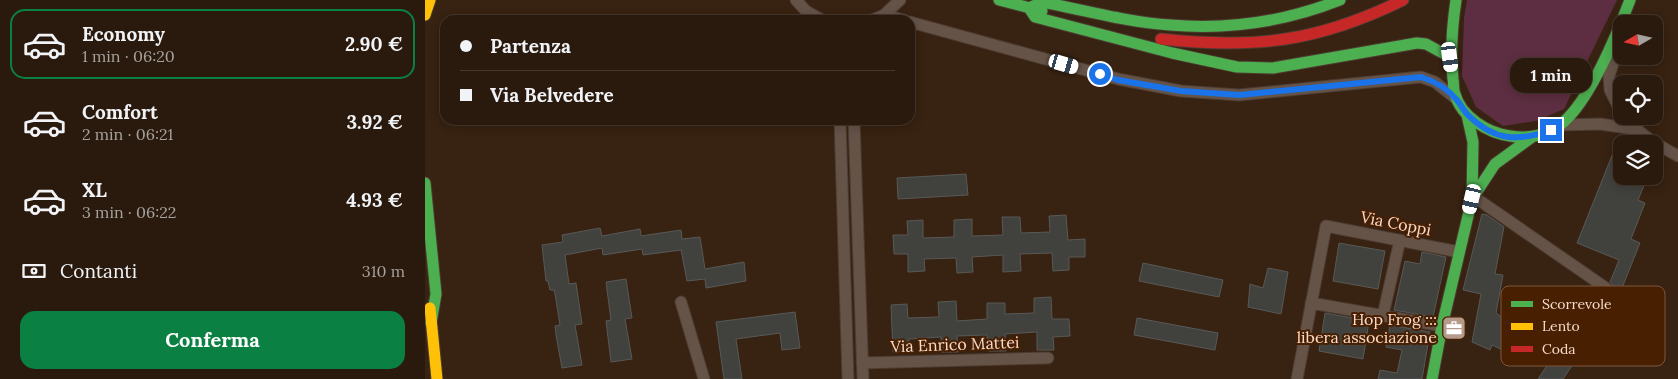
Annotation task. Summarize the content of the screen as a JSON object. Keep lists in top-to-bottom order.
{
  "streets": {
    "street": ["Via Coppi", "Via Enrico Mattei"]
  },
  "places": {
    "office": ["Hop Frog ::: libera associazione"]
  },
  "legend": ["Scorrevole", "Lento", "Coda"],
  "north": "left",
  "page": {
    "list": [
      {
        "name": "Economy",
        "note": "1 min · 06:20",
        "value": "2.90 €"
      },
      {
        "name": "Comfort",
        "note": "2 min · 06:21",
        "value": "3.92 €"
      },
      {
        "name": "XL",
        "note": "3 min · 06:22",
        "value": "4.93 €"
      }
    ],
    "banner": ["Partenza", "Via Belvedere"],
    "bubble": "1 min",
    "pay": ["Contanti", "310 m"],
    "buttons": "Conferma"
  }
}
